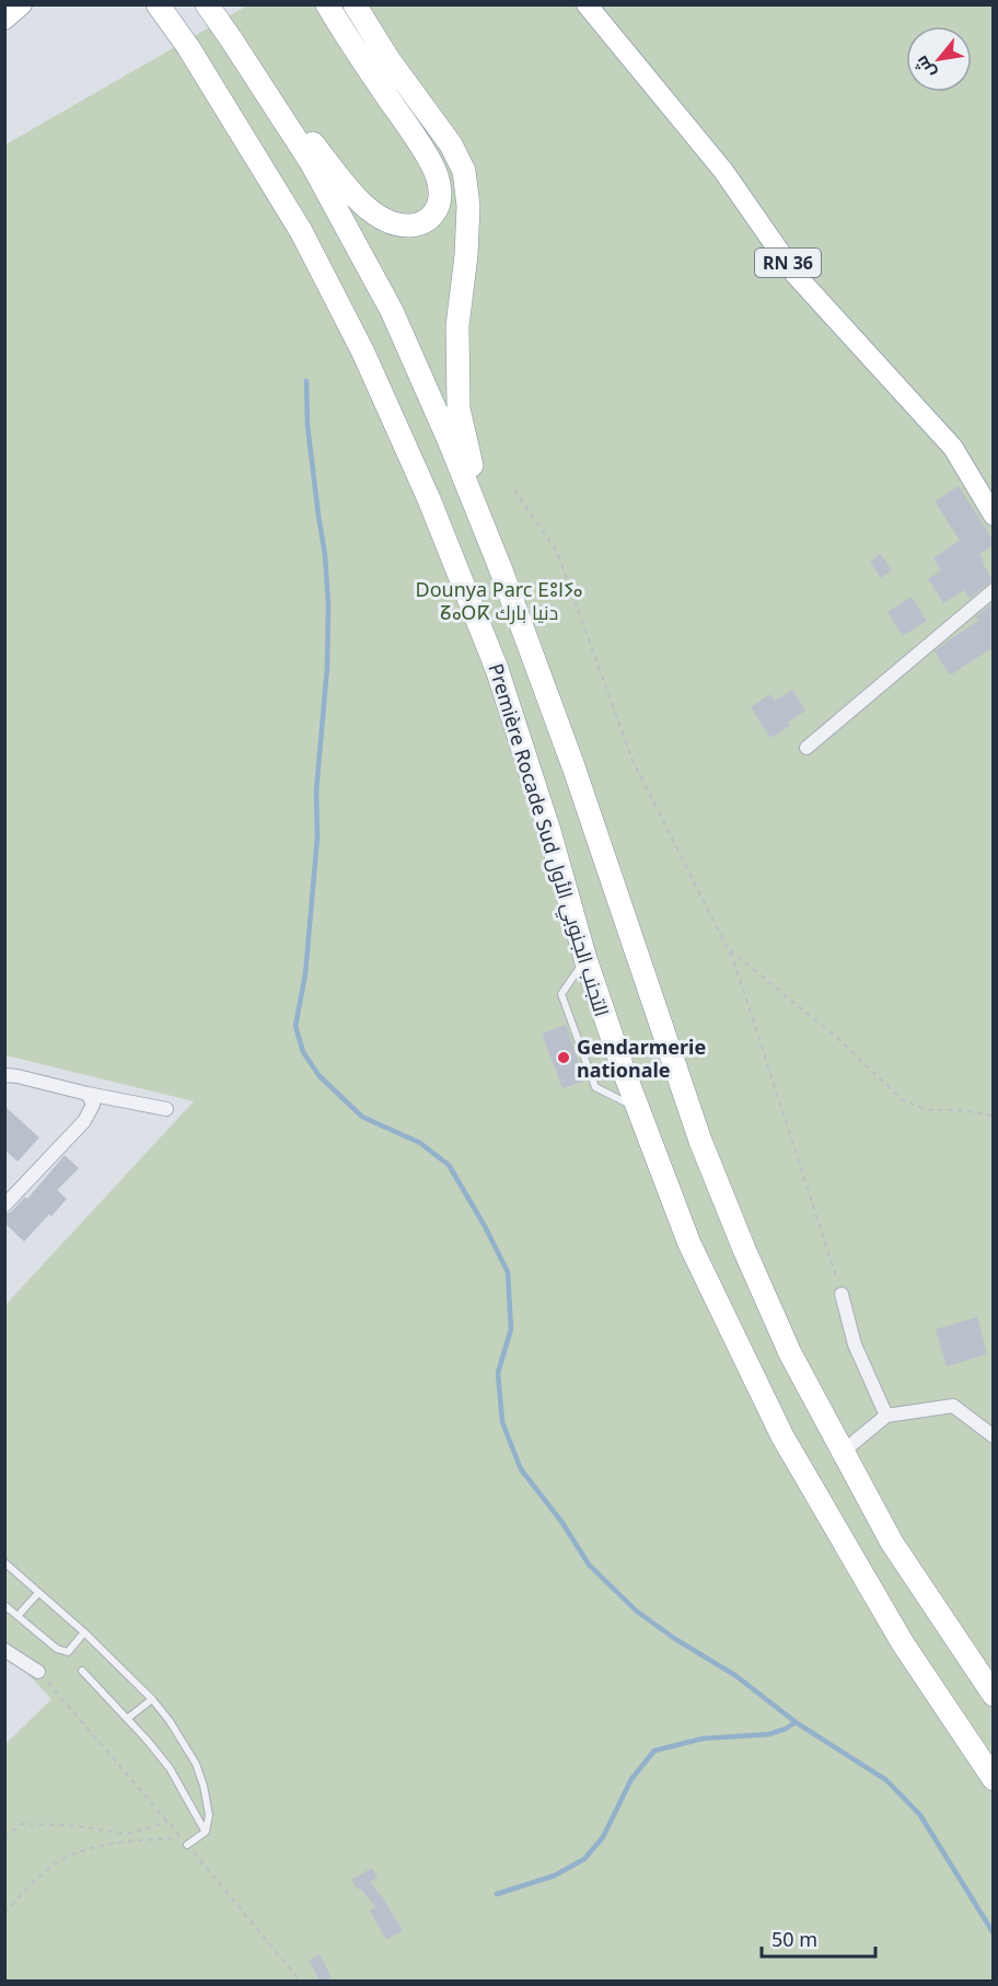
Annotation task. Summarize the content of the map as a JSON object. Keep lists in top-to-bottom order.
{
  "streets": {
    "highway": ["Première Rocade Sud التجنب الجنوبي الأول"],
    "main road": ["RN 36"]
  },
  "parks": ["Dounya Parc ⴹⵓⵏⵢⴰ ⵒⴰⵔⴽ دنيا بارك"],
  "places": ["Gendarmerie nationale"],
  "scale_bar": "50 m",
  "north": "bottom left"
}
